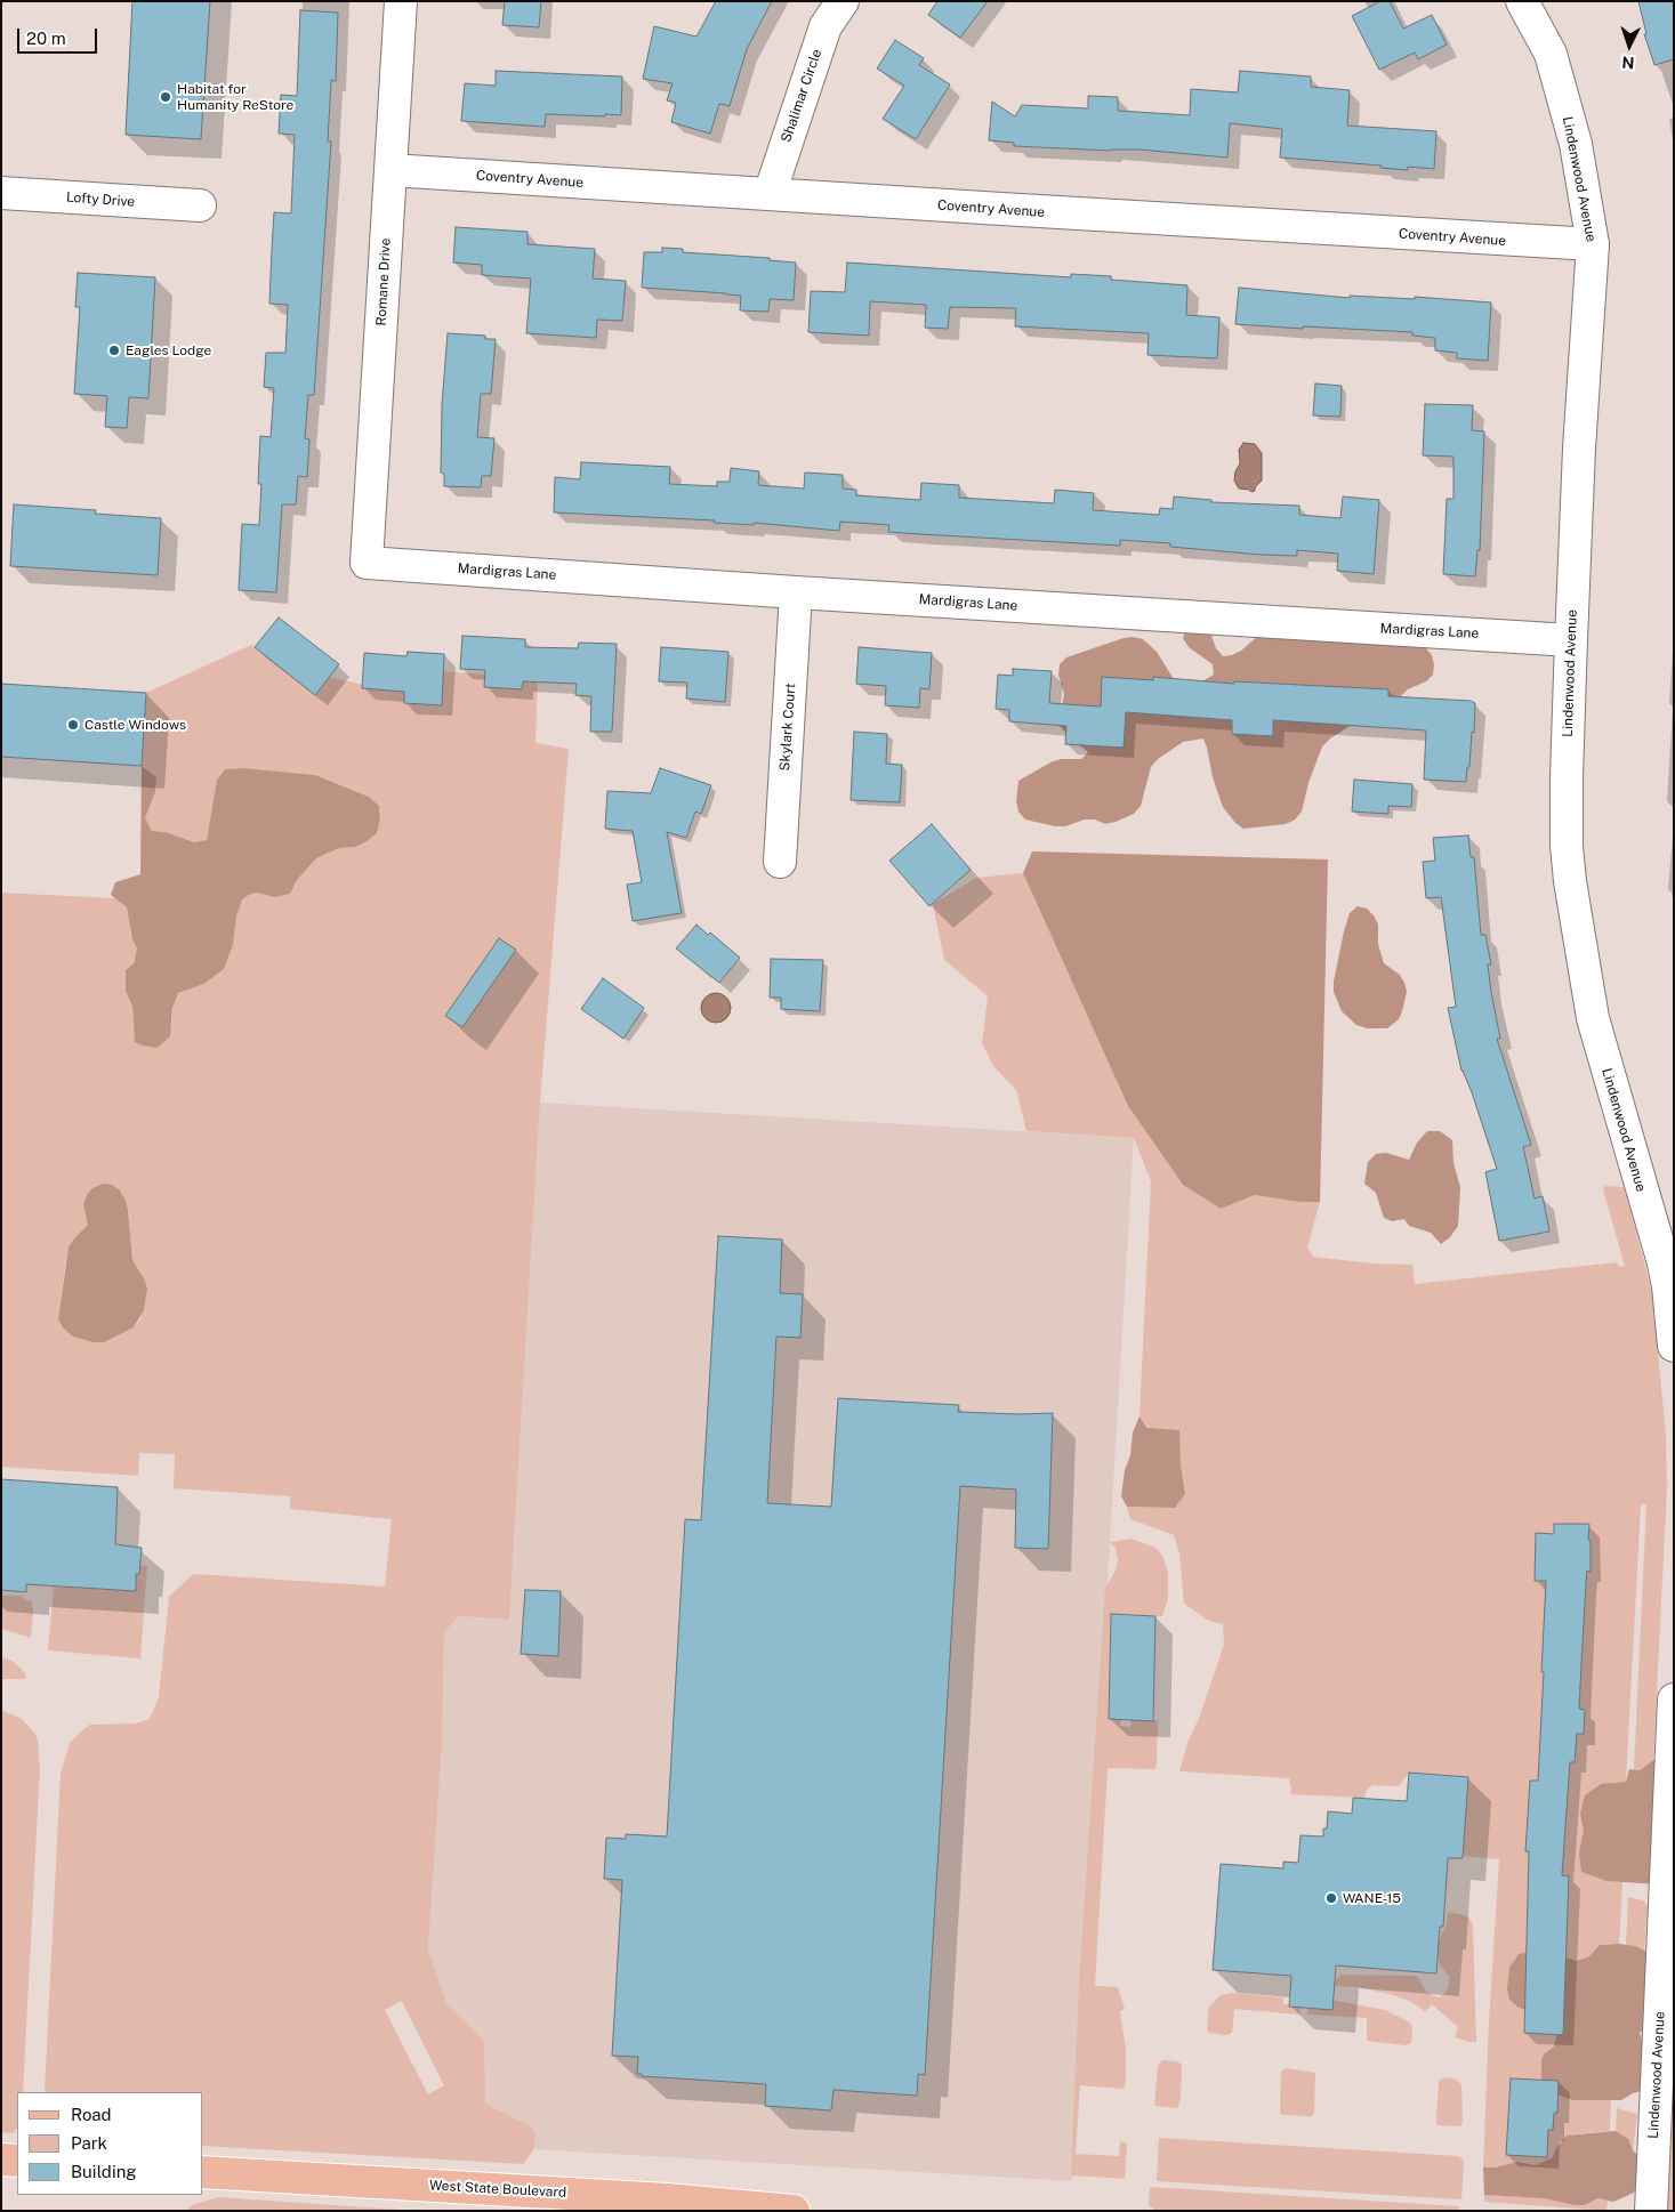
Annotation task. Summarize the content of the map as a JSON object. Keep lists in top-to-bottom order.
{
  "streets": {
    "main road": ["West State Boulevard"],
    "street": [
      "Shalimar Circle",
      "Coventry Avenue",
      "Lindenwood Avenue",
      "Lofty Drive",
      "Romane Drive",
      "Mardigras Lane",
      "Skylark Court"
    ]
  },
  "crossings": [
    ["Shalimar Circle", "Coventry Avenue"],
    ["Coventry Avenue", "Lindenwood Avenue"],
    ["Coventry Avenue", "Romane Drive"],
    ["Lindenwood Avenue", "Mardigras Lane"],
    ["Romane Drive", "Mardigras Lane"],
    ["Mardigras Lane", "Skylark Court"]
  ],
  "places": [
    "Habitat for Humanity ReStore",
    "Eagles Lodge",
    "Castle Windows",
    "WANE-15"
  ],
  "legend": ["Road", "Park", "Building"],
  "scale_bar": "20 m",
  "north": "bottom"
}
